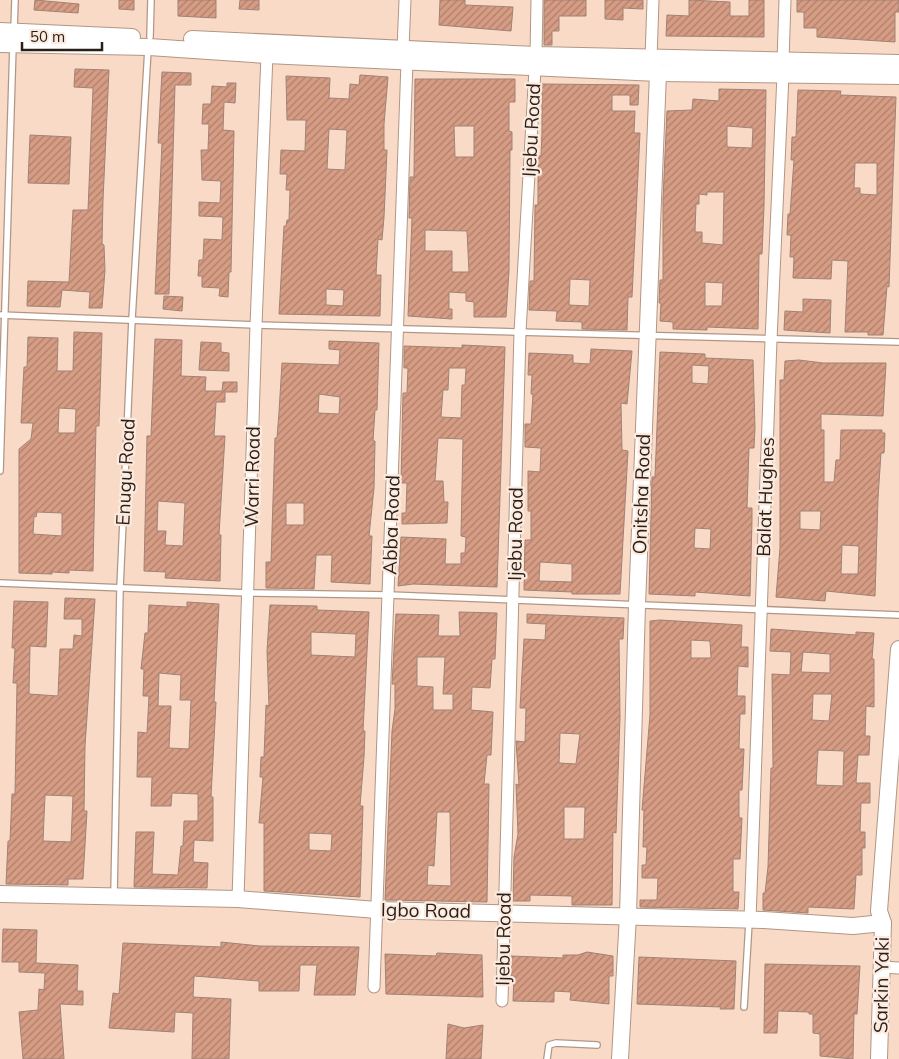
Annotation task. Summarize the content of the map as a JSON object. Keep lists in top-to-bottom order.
{
  "streets": {
    "street": [
      "Ijebu Road",
      "Warri Road",
      "Onitsha Road",
      "Balat Hughes",
      "Abba Road",
      "Igbo Road",
      "Sarkin Yaki"
    ],
    "lane": ["Enugu Road"]
  },
  "crossings": [
    ["Ijebu Road", "Igbo Road"],
    ["Enugu Road", "Igbo Road"],
    ["Warri Road", "Igbo Road"],
    ["Onitsha Road", "Igbo Road"],
    ["Balat Hughes", "Igbo Road"],
    ["Abba Road", "Igbo Road"],
    ["Igbo Road", "Sarkin Yaki"]
  ],
  "scale_bar": "50 m"
}
